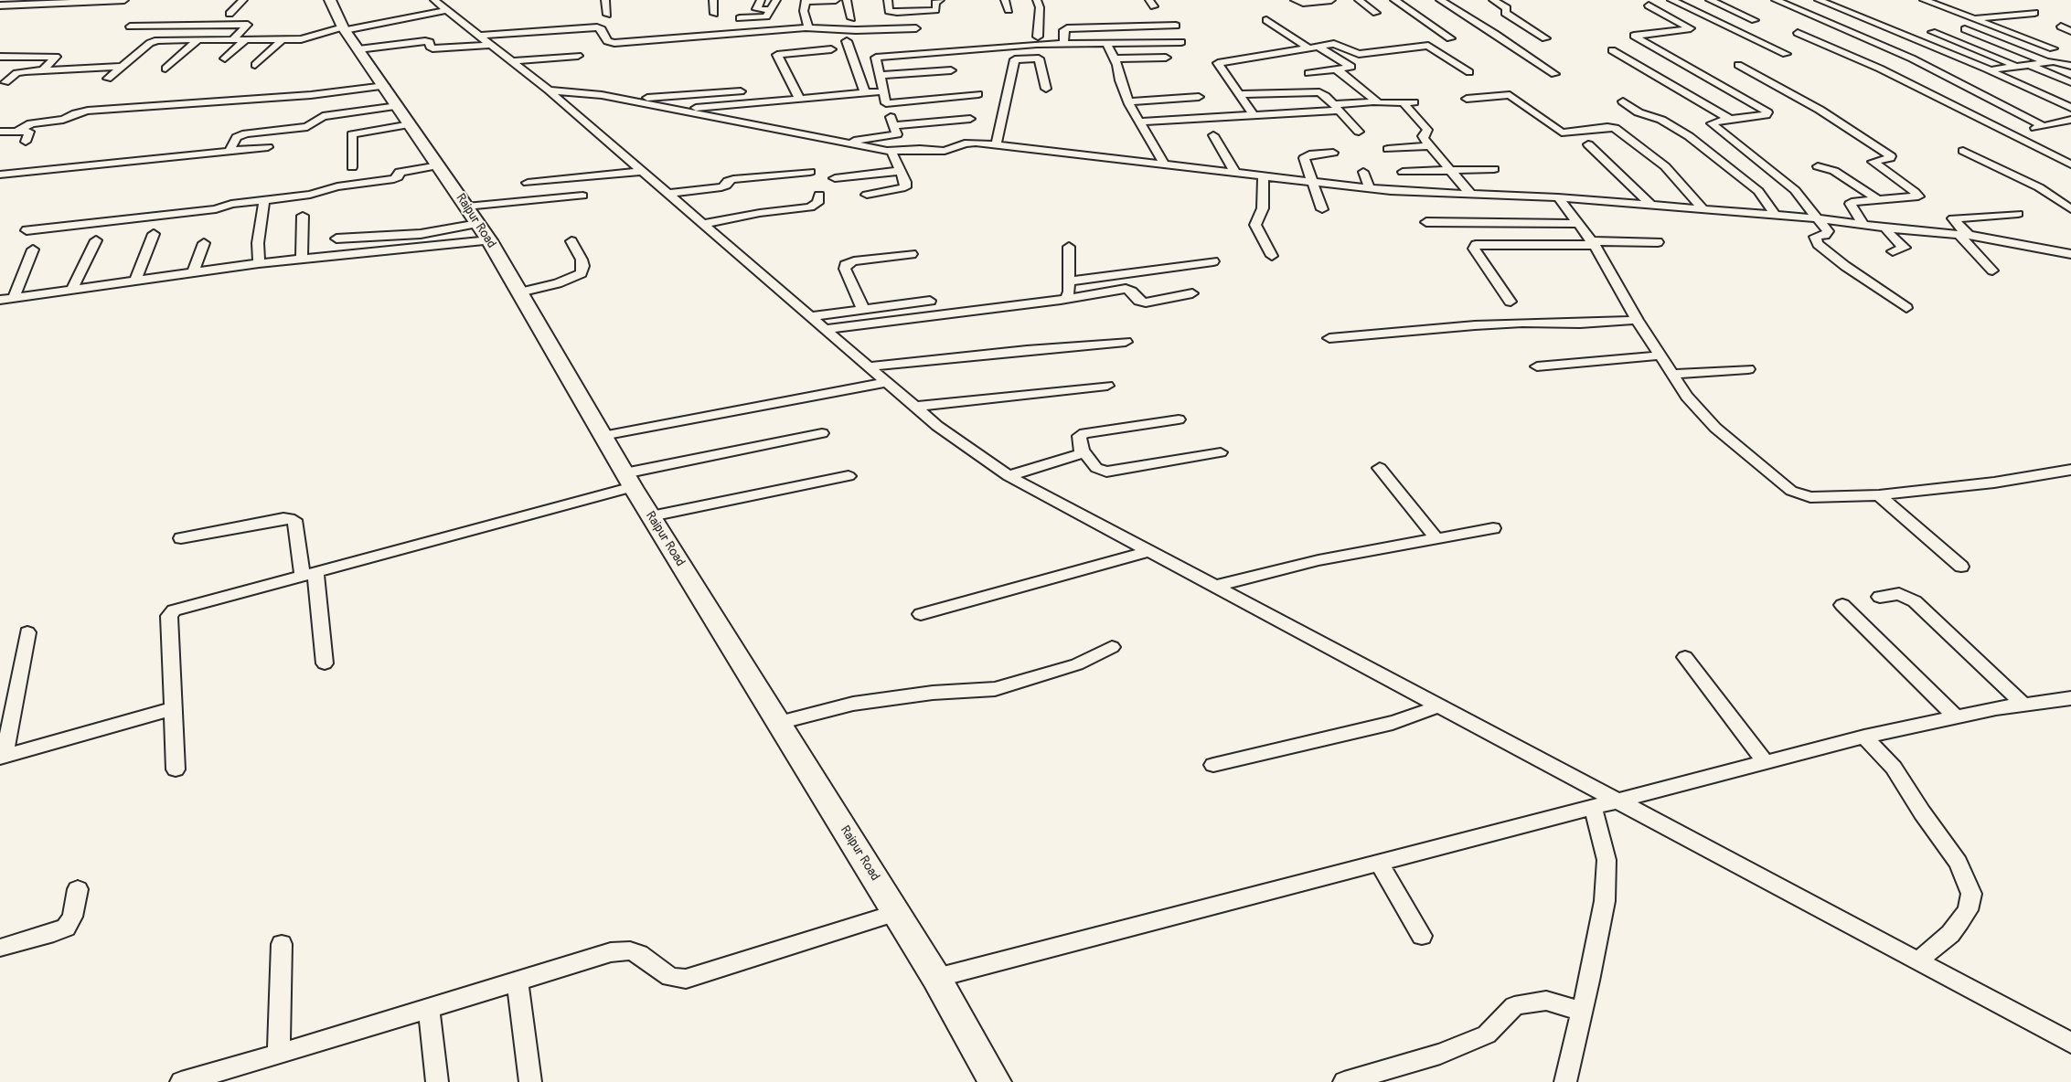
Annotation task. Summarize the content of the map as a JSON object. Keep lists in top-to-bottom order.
{
  "streets": {
    "main road": ["Raipur Road"]
  }
}
